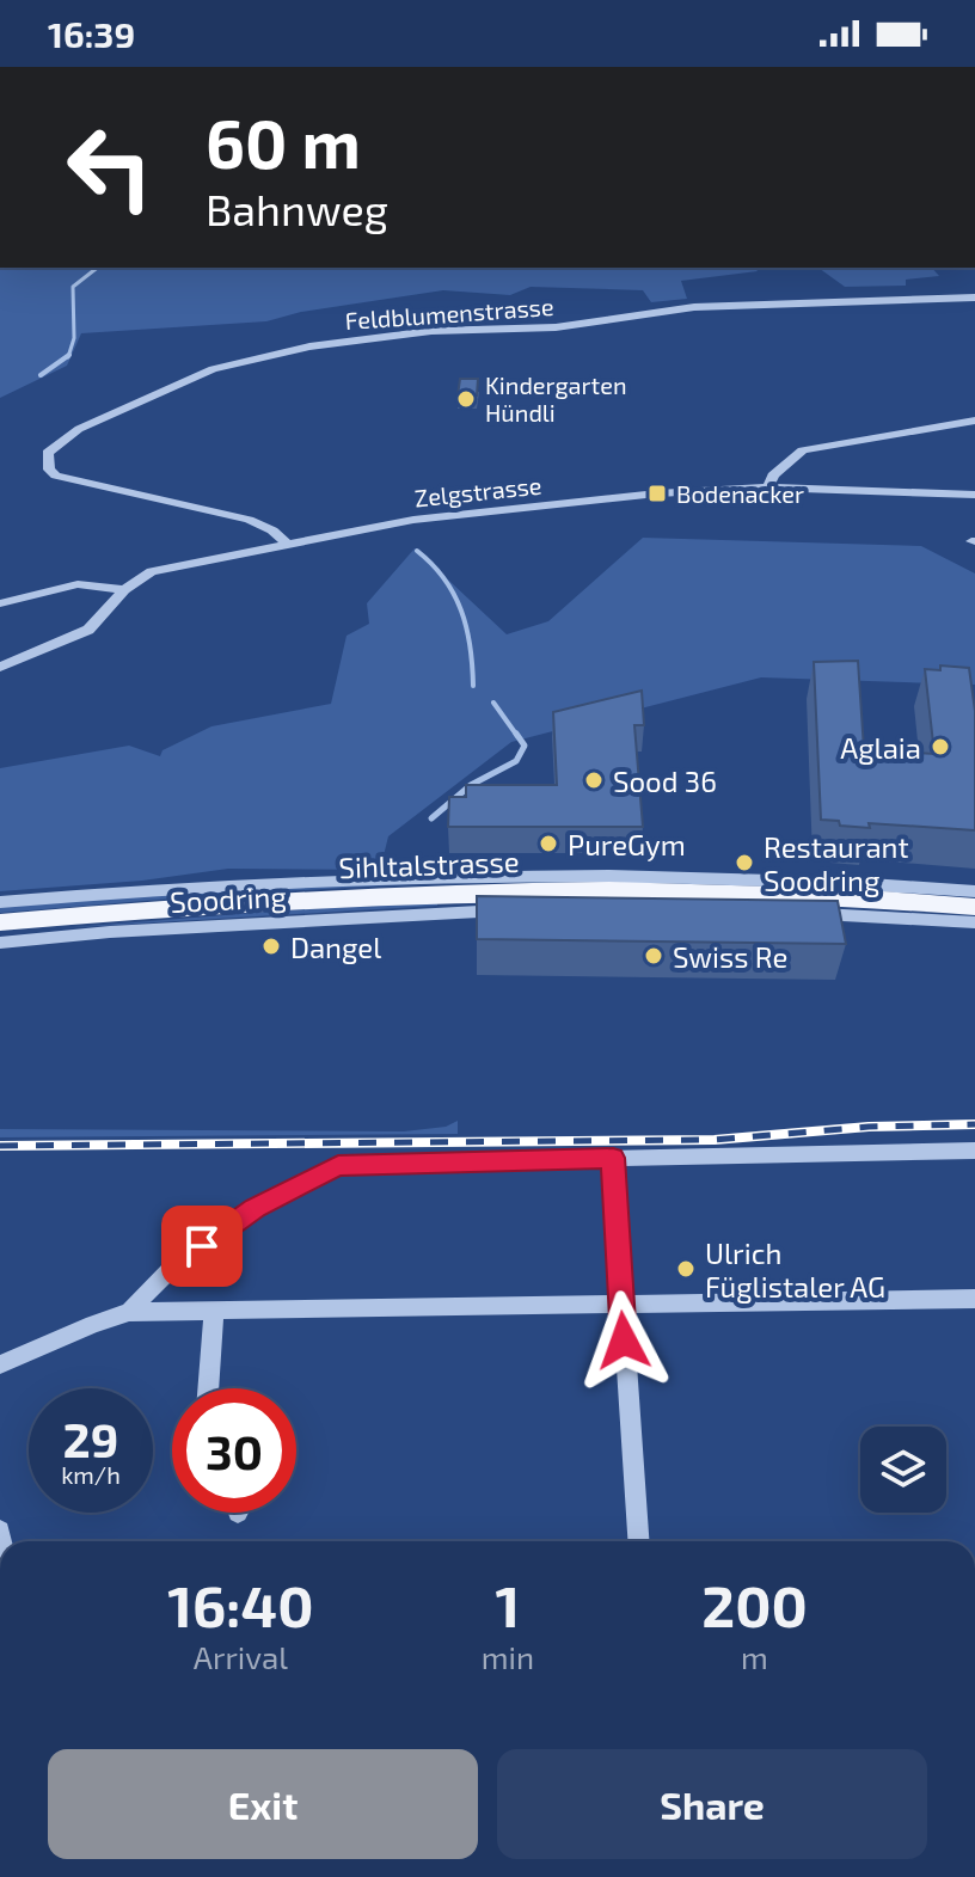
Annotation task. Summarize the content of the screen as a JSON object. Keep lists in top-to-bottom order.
{
  "streets": {
    "main road": ["Sihltalstrasse"],
    "street": ["Feldblumenstrasse", "Zelgstrasse", "Soodring"]
  },
  "crossings": [
    ["Feldblumenstrasse", "Zelgstrasse"]
  ],
  "places": {
    "other": [
      "Kindergarten Hündli",
      "Aglaia",
      "Sood 36",
      "PureGym",
      "Restaurant Soodring",
      "Dangel",
      "Swiss Re",
      "Ulrich Füglistaler AG"
    ],
    "transit": ["Bodenacker"]
  },
  "page": {
    "status": "16:39",
    "turn": ["60 m", "Bahnweg"],
    "speed": "29 km/h",
    "limit": "30",
    "eta": [
      "16:40",
      "Arrival",
      "1",
      "min",
      "200",
      "m"
    ],
    "buttons": ["Exit", "Share"]
  }
}
